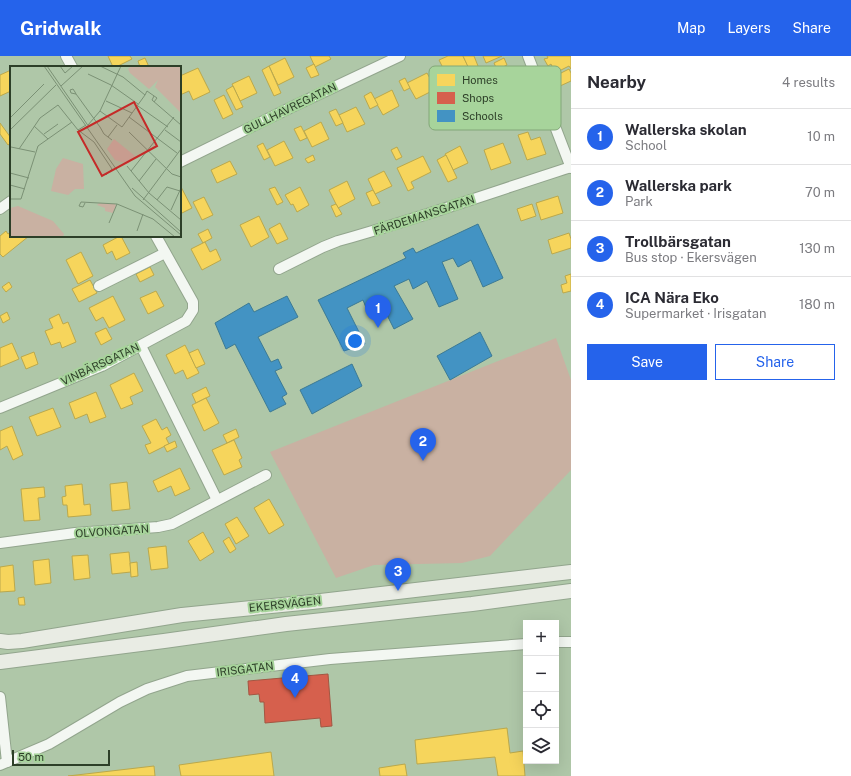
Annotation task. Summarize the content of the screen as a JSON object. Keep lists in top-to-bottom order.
{
  "streets": {
    "main road": ["EKERSVÄGEN"],
    "street": [
      "GULLHAVREGATAN",
      "FÄRDEMANSGATAN",
      "VINBÄRSGATAN",
      "OLVONGATAN",
      "IRISGATAN"
    ]
  },
  "legend": ["Homes", "Shops", "Schools"],
  "scale_bar": "50 m",
  "page": {
    "header": "Gridwalk",
    "nav": ["Map", "Layers", "Share"],
    "heading": ["Nearby", "4 results"],
    "list": [
      {
        "mark": "1",
        "name": "Wallerska skolan",
        "note": "School",
        "value": "10 m"
      },
      {
        "mark": "2",
        "name": "Wallerska park",
        "note": "Park",
        "value": "70 m"
      },
      {
        "mark": "3",
        "name": "Trollbärsgatan",
        "note": "Bus stop · Ekersvägen",
        "value": "130 m"
      },
      {
        "mark": "4",
        "name": "ICA Nära Eko",
        "note": "Supermarket · Irisgatan",
        "value": "180 m"
      }
    ],
    "pins": [
      "1",
      "2",
      "3",
      "4"
    ],
    "buttons": ["Save", "Share"],
    "map_buttons": ["+", "−"],
    "scale": "50 m"
  }
}
